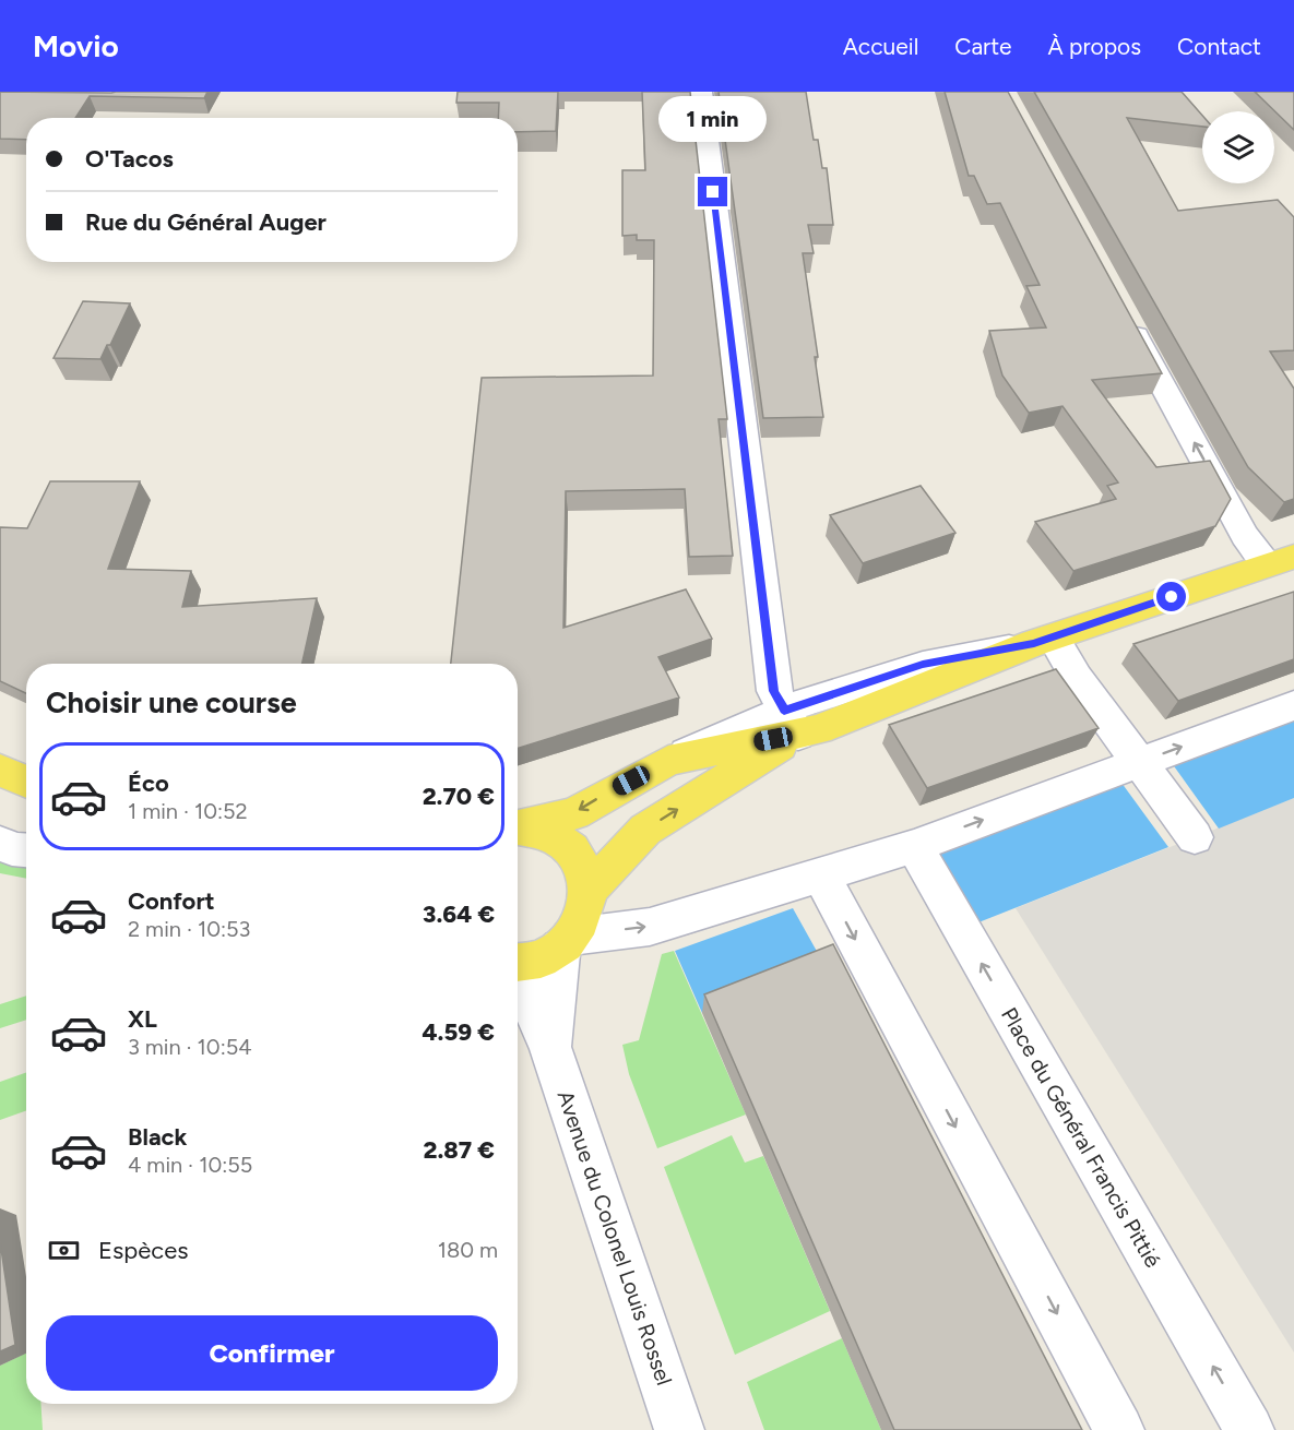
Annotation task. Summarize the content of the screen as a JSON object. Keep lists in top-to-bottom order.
{
  "streets": {
    "street": ["Place du Général Francis Pittié", "Avenue du Colonel Louis Rossel"]
  },
  "page": {
    "header": "Movio",
    "nav": [
      "Accueil",
      "Carte",
      "À propos",
      "Contact"
    ],
    "bubble": "1 min",
    "banner": ["O'Tacos", "Rue du Général Auger"],
    "heading": "Choisir une course",
    "list": [
      {
        "name": "Éco",
        "note": "1 min · 10:52",
        "value": "2.70 €"
      },
      {
        "name": "Confort",
        "note": "2 min · 10:53",
        "value": "3.64 €"
      },
      {
        "name": "XL",
        "note": "3 min · 10:54",
        "value": "4.59 €"
      },
      {
        "name": "Black",
        "note": "4 min · 10:55",
        "value": "2.87 €"
      }
    ],
    "pay": ["Espèces", "180 m"],
    "buttons": "Confirmer"
  }
}
